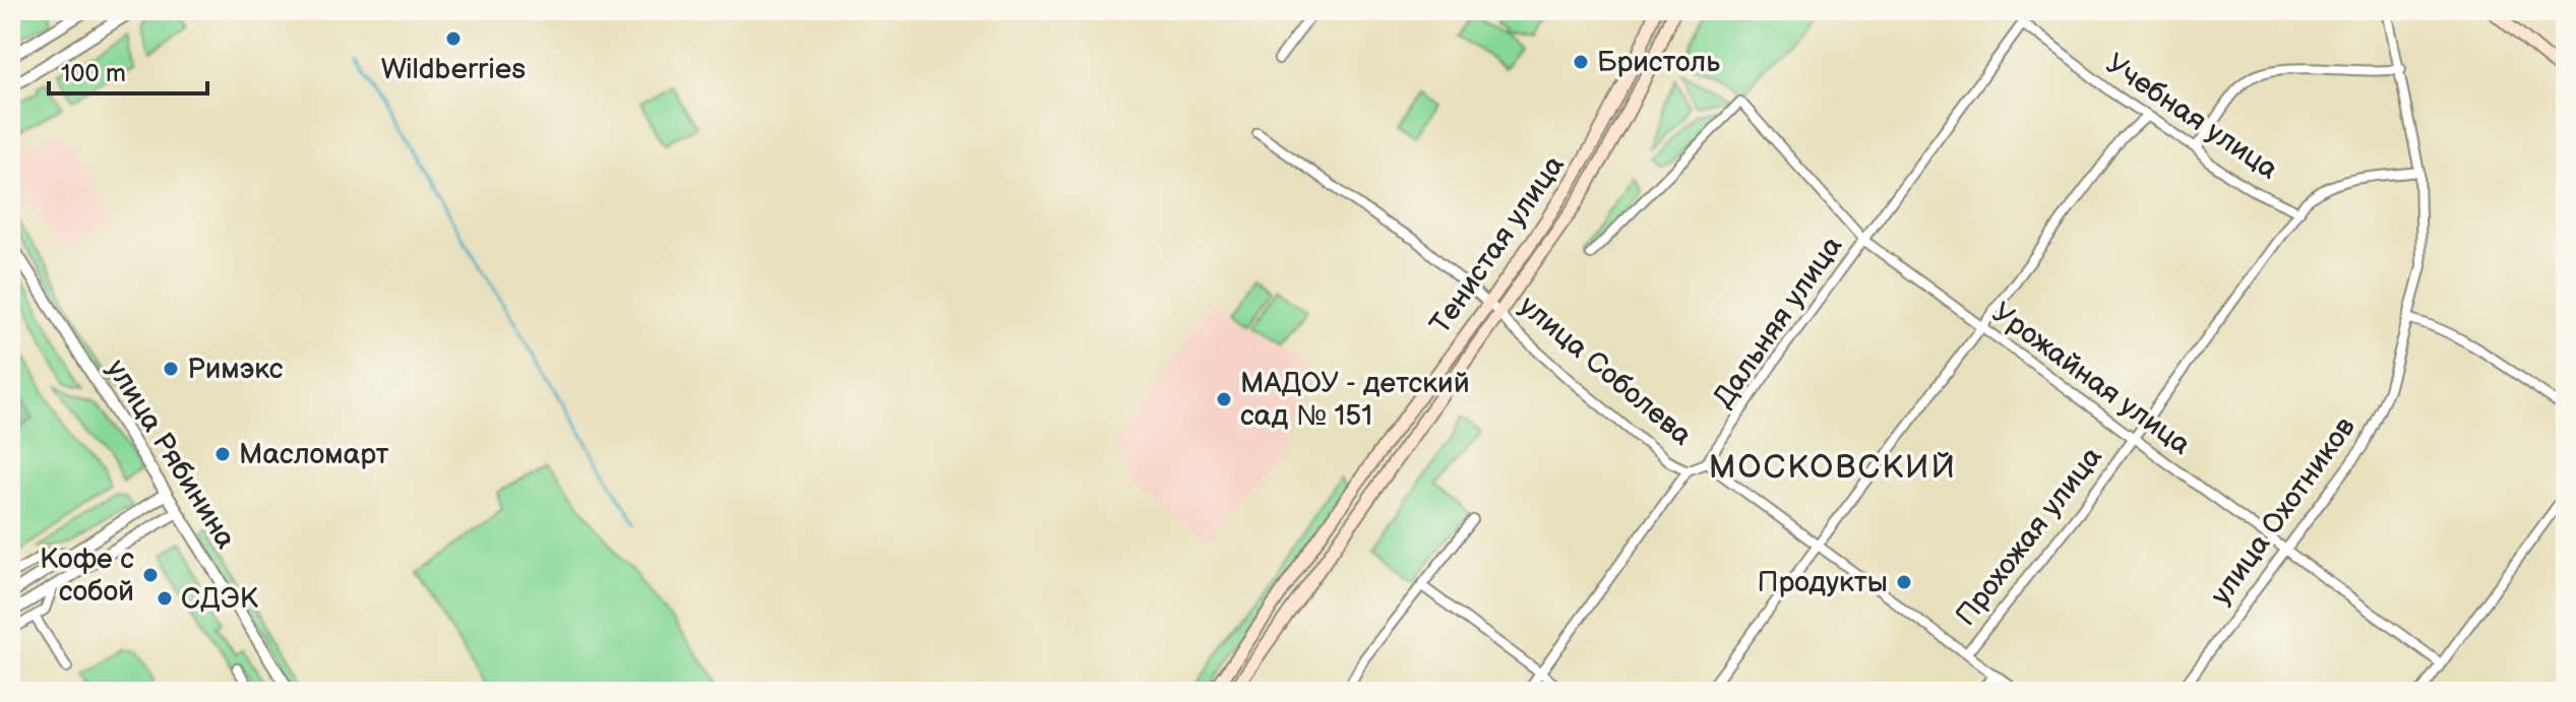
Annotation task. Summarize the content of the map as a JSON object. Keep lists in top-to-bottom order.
{
  "streets": {
    "main road": ["Тенистая улица"],
    "street": [
      "Учебная улица",
      "Дальняя улица",
      "улица Соболева",
      "Урожайная улица",
      "улица Рябинина",
      "улица Охотников",
      "Прохожая улица"
    ]
  },
  "crossings": [
    ["Учебная улица", "Дальняя улица"],
    ["Учебная улица", "Прохожая улица"],
    ["Тенистая улица", "улица Соболева"],
    ["Дальняя улица", "улица Соболева"],
    ["Дальняя улица", "Урожайная улица"],
    ["улица Соболева", "Прохожая улица"],
    ["Урожайная улица", "улица Охотников"],
    ["Урожайная улица", "Прохожая улица"],
    ["улица Охотников", "Прохожая улица"]
  ],
  "districts": ["МОСКОВСКИЙ"],
  "places": [
    "Wildberries",
    "Бристоль",
    "Римэкс",
    "МАДОУ - детский сад № 151",
    "Масломарт",
    "Кофе с собой",
    "Продукты",
    "СДЭК"
  ],
  "scale_bar": "100 m"
}
